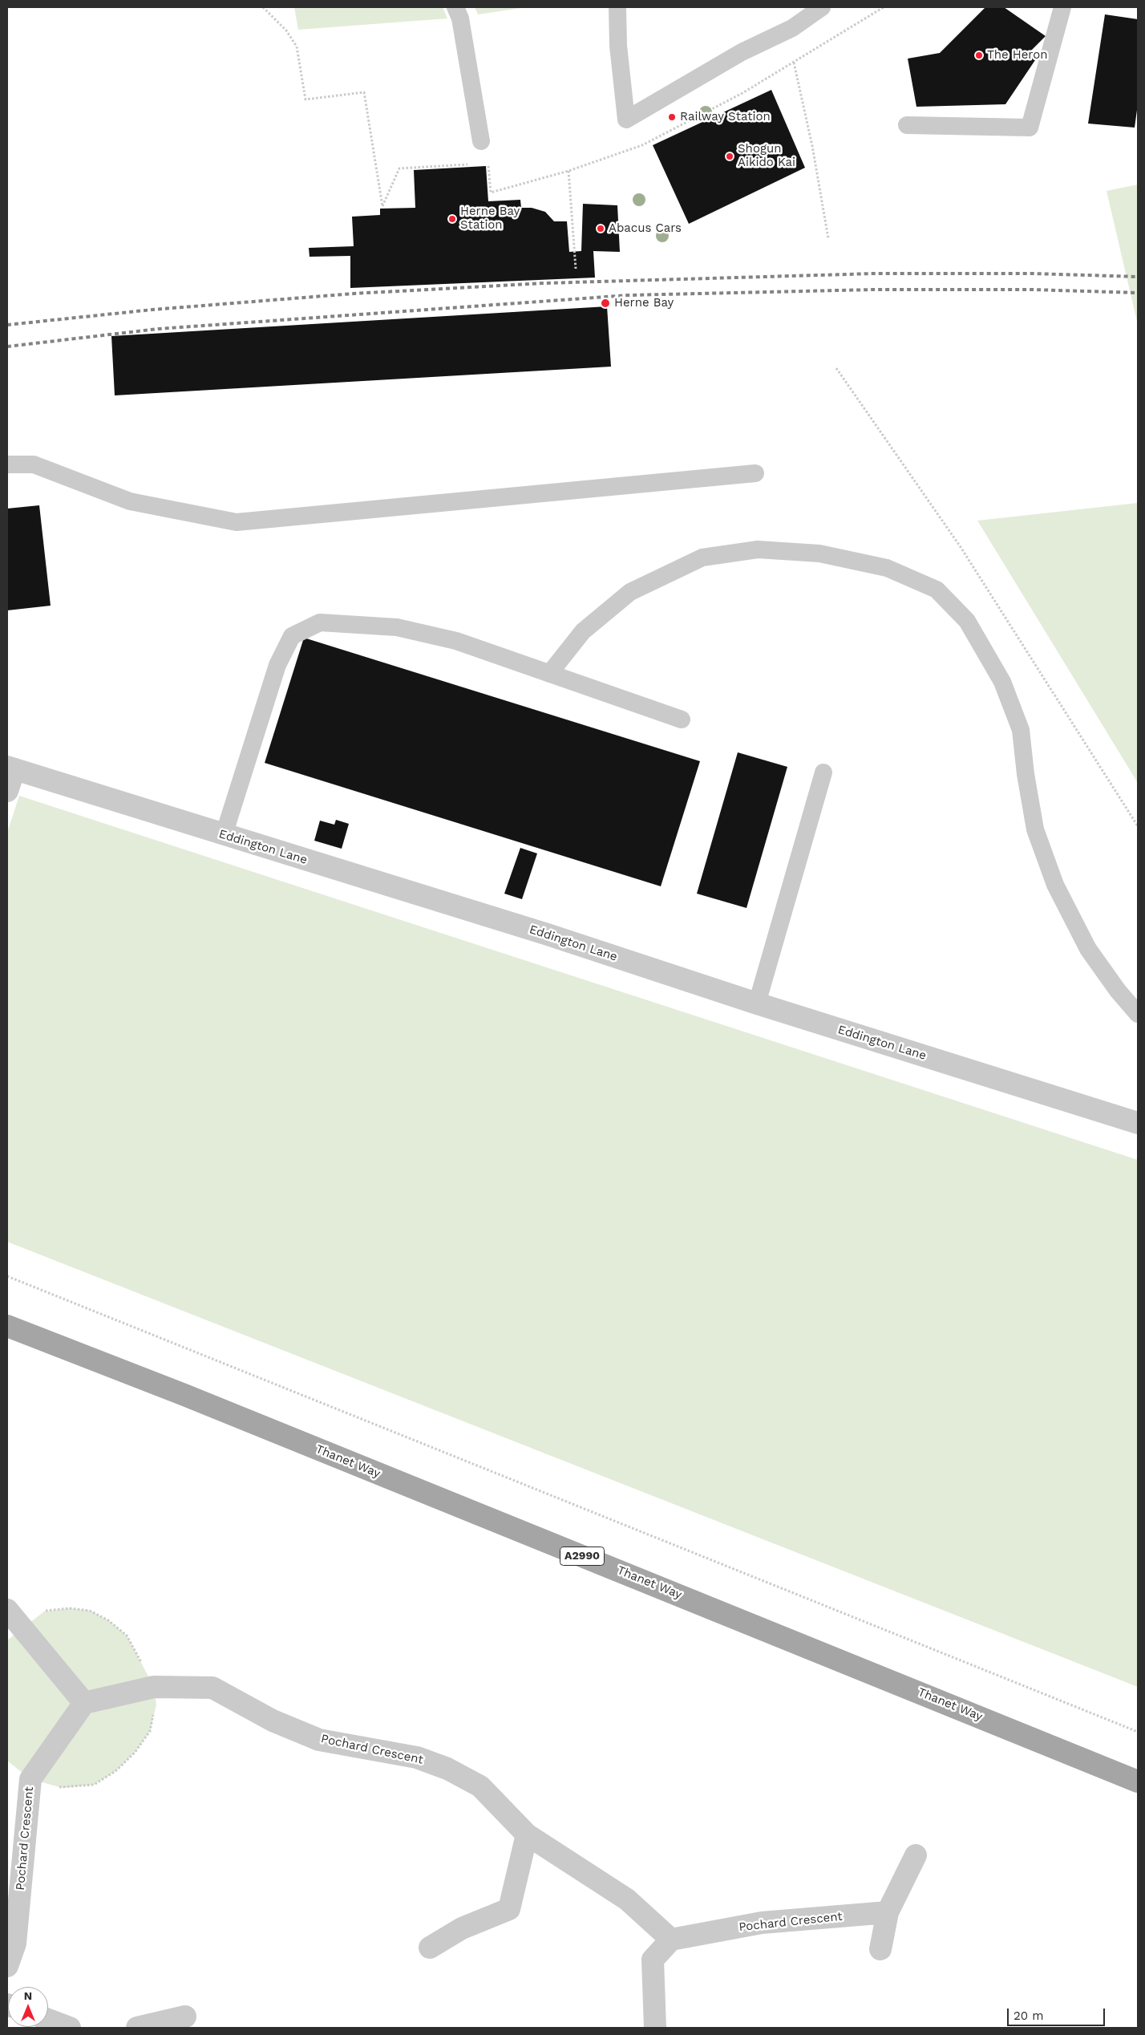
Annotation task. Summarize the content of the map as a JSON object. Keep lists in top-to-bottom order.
{
  "streets": {
    "main road": ["Thanet Way", "A2990"],
    "street": ["Eddington Lane", "Pochard Crescent"]
  },
  "places": [
    "The Heron",
    "Railway Station",
    "Shogun Aikido Kai",
    "Herne Bay Station",
    "Abacus Cars",
    "Herne Bay"
  ],
  "scale_bar": "20 m",
  "north": "top"
}
